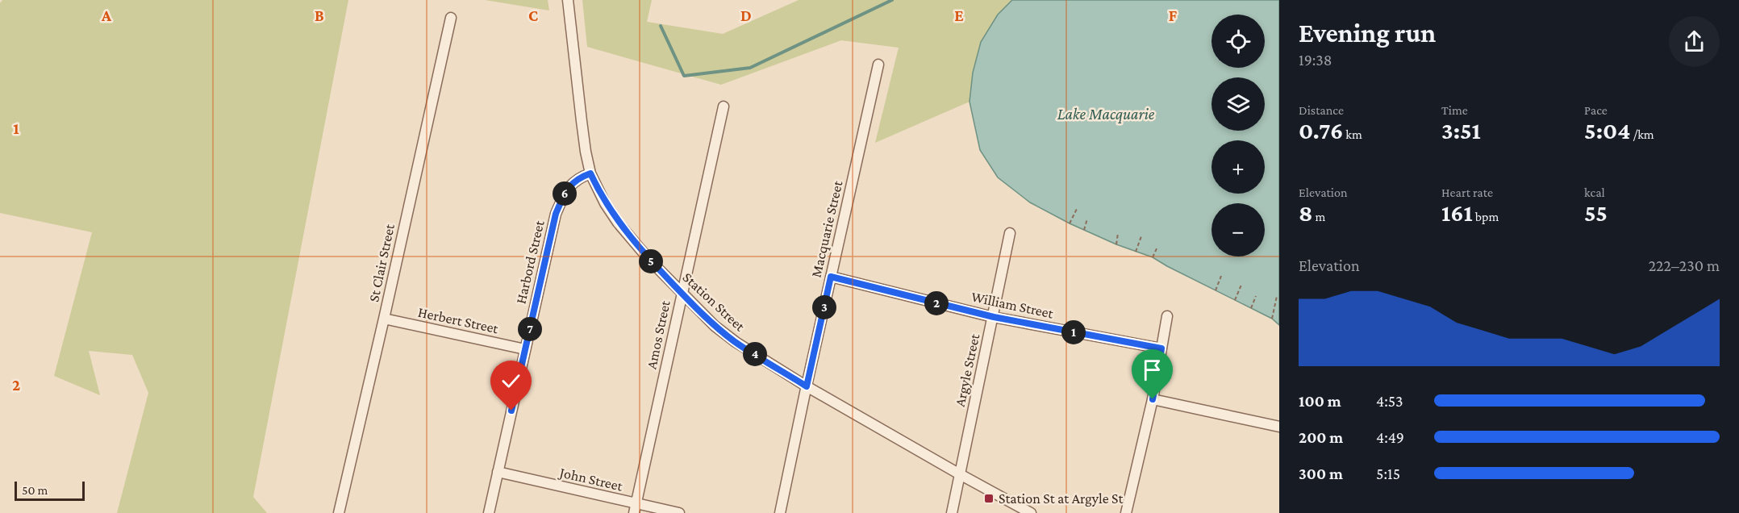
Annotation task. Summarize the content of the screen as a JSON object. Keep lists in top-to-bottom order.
{
  "streets": {
    "street": [
      "Macquarie Street",
      "Harbord Street",
      "St Clair Street",
      "Station Street",
      "William Street",
      "Herbert Street",
      "Amos Street",
      "Argyle Street",
      "John Street"
    ]
  },
  "crossings": [
    ["Macquarie Street", "Station Street"],
    ["Macquarie Street", "William Street"],
    ["Harbord Street", "Station Street"],
    ["Harbord Street", "Herbert Street"],
    ["Harbord Street", "John Street"],
    ["St Clair Street", "Herbert Street"],
    ["Station Street", "Amos Street"],
    ["Station Street", "Argyle Street"],
    ["William Street", "Argyle Street"],
    ["Amos Street", "John Street"]
  ],
  "water": ["Lake Macquarie"],
  "places": {
    "transit": ["Station St at Argyle St"]
  },
  "scale_bar": "50 m",
  "page": {
    "heading": ["Evening run", "19:38"],
    "map_buttons": ["+", "−"],
    "stats": [
      ["Distance", "0.76 km"],
      ["Time", "3:51"],
      ["Pace", "5:04 /km"],
      ["Elevation", "8 m"],
      ["Heart rate", "161 bpm"],
      ["kcal", "55"]
    ],
    "pins": [
      "6",
      "5",
      "2",
      "3",
      "7",
      "1",
      "4"
    ],
    "chart": ["Elevation", "222–230 m"],
    "list": [
      {
        "name": "100 m",
        "note": "4:53"
      },
      {
        "name": "200 m",
        "note": "4:49"
      },
      {
        "name": "300 m",
        "note": "5:15"
      }
    ],
    "scale": "50 m"
  },
  "grid": {
    "columns": [
      "A",
      "B",
      "C",
      "D",
      "E",
      "F"
    ],
    "rows": ["1", "2"]
  }
}
